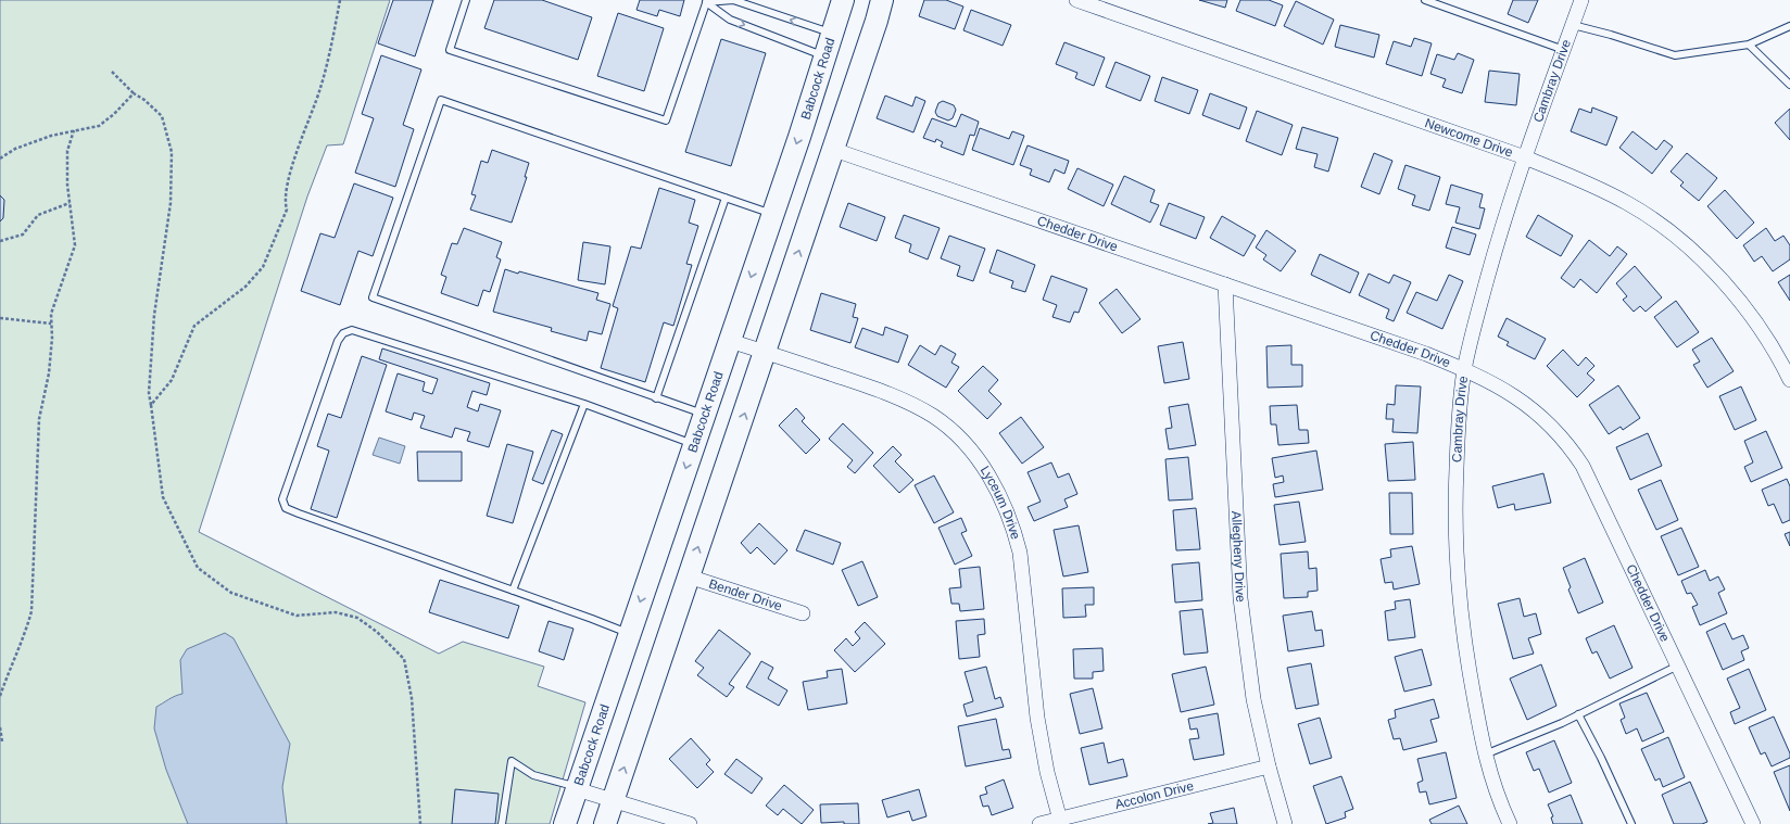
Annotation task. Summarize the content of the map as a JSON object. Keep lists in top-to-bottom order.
{
  "streets": {
    "main road": ["Babcock Road"],
    "street": [
      "Cambray Drive",
      "Newcome Drive",
      "Chedder Drive",
      "Lyceum Drive",
      "Allegheny Drive",
      "Bender Drive",
      "Accolon Drive"
    ]
  },
  "crossings": [
    ["Babcock Road", "Lyceum Drive"],
    ["Cambray Drive", "Newcome Drive"],
    ["Cambray Drive", "Chedder Drive"],
    ["Chedder Drive", "Allegheny Drive"],
    ["Lyceum Drive", "Accolon Drive"],
    ["Allegheny Drive", "Accolon Drive"]
  ]
}
